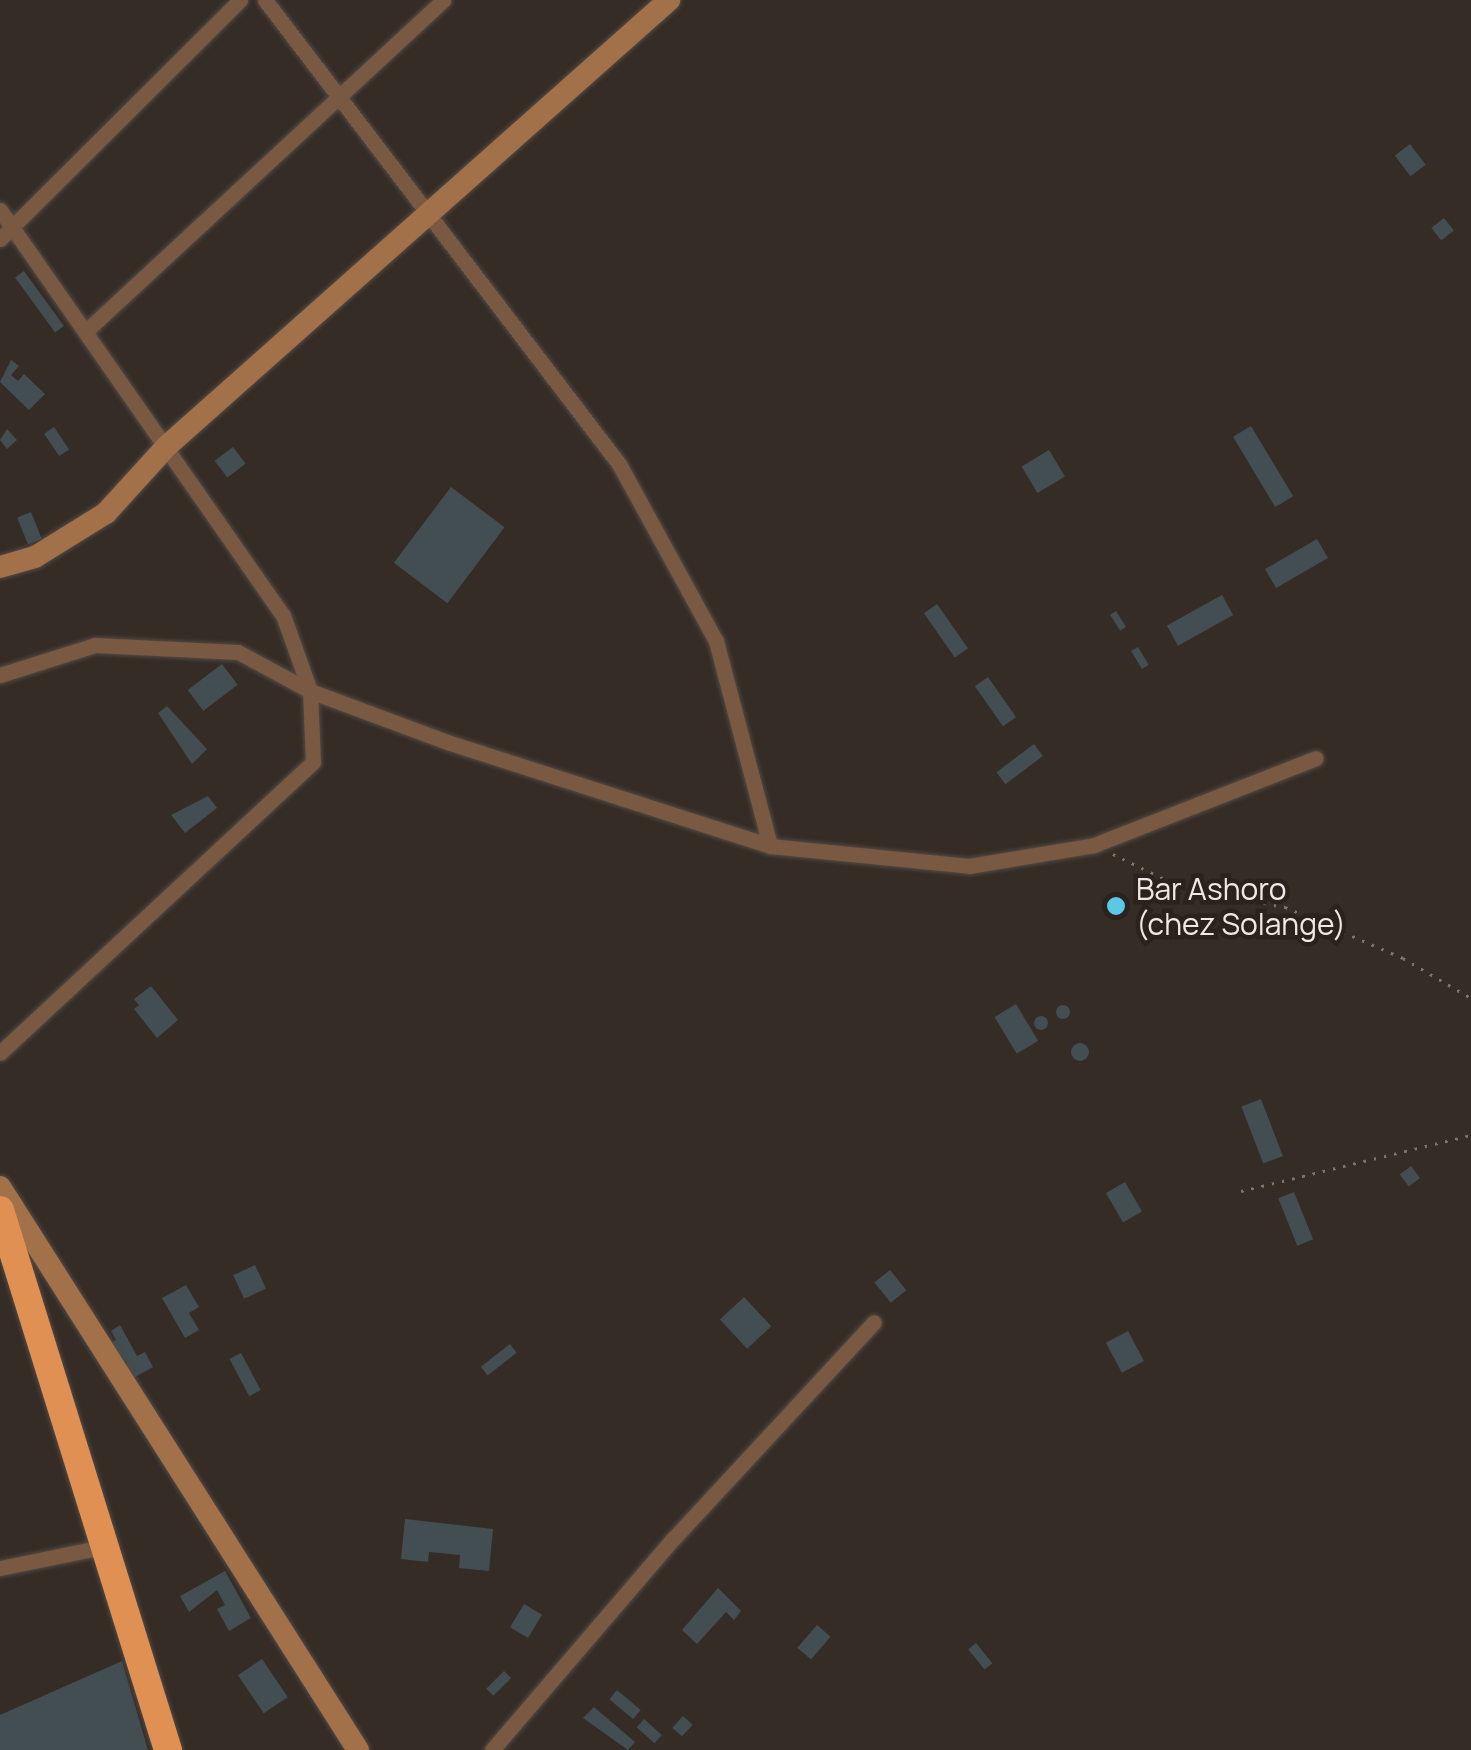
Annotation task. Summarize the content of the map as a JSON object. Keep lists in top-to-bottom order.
{
  "places": ["Bar Ashoro (chez Solange)"]
}
